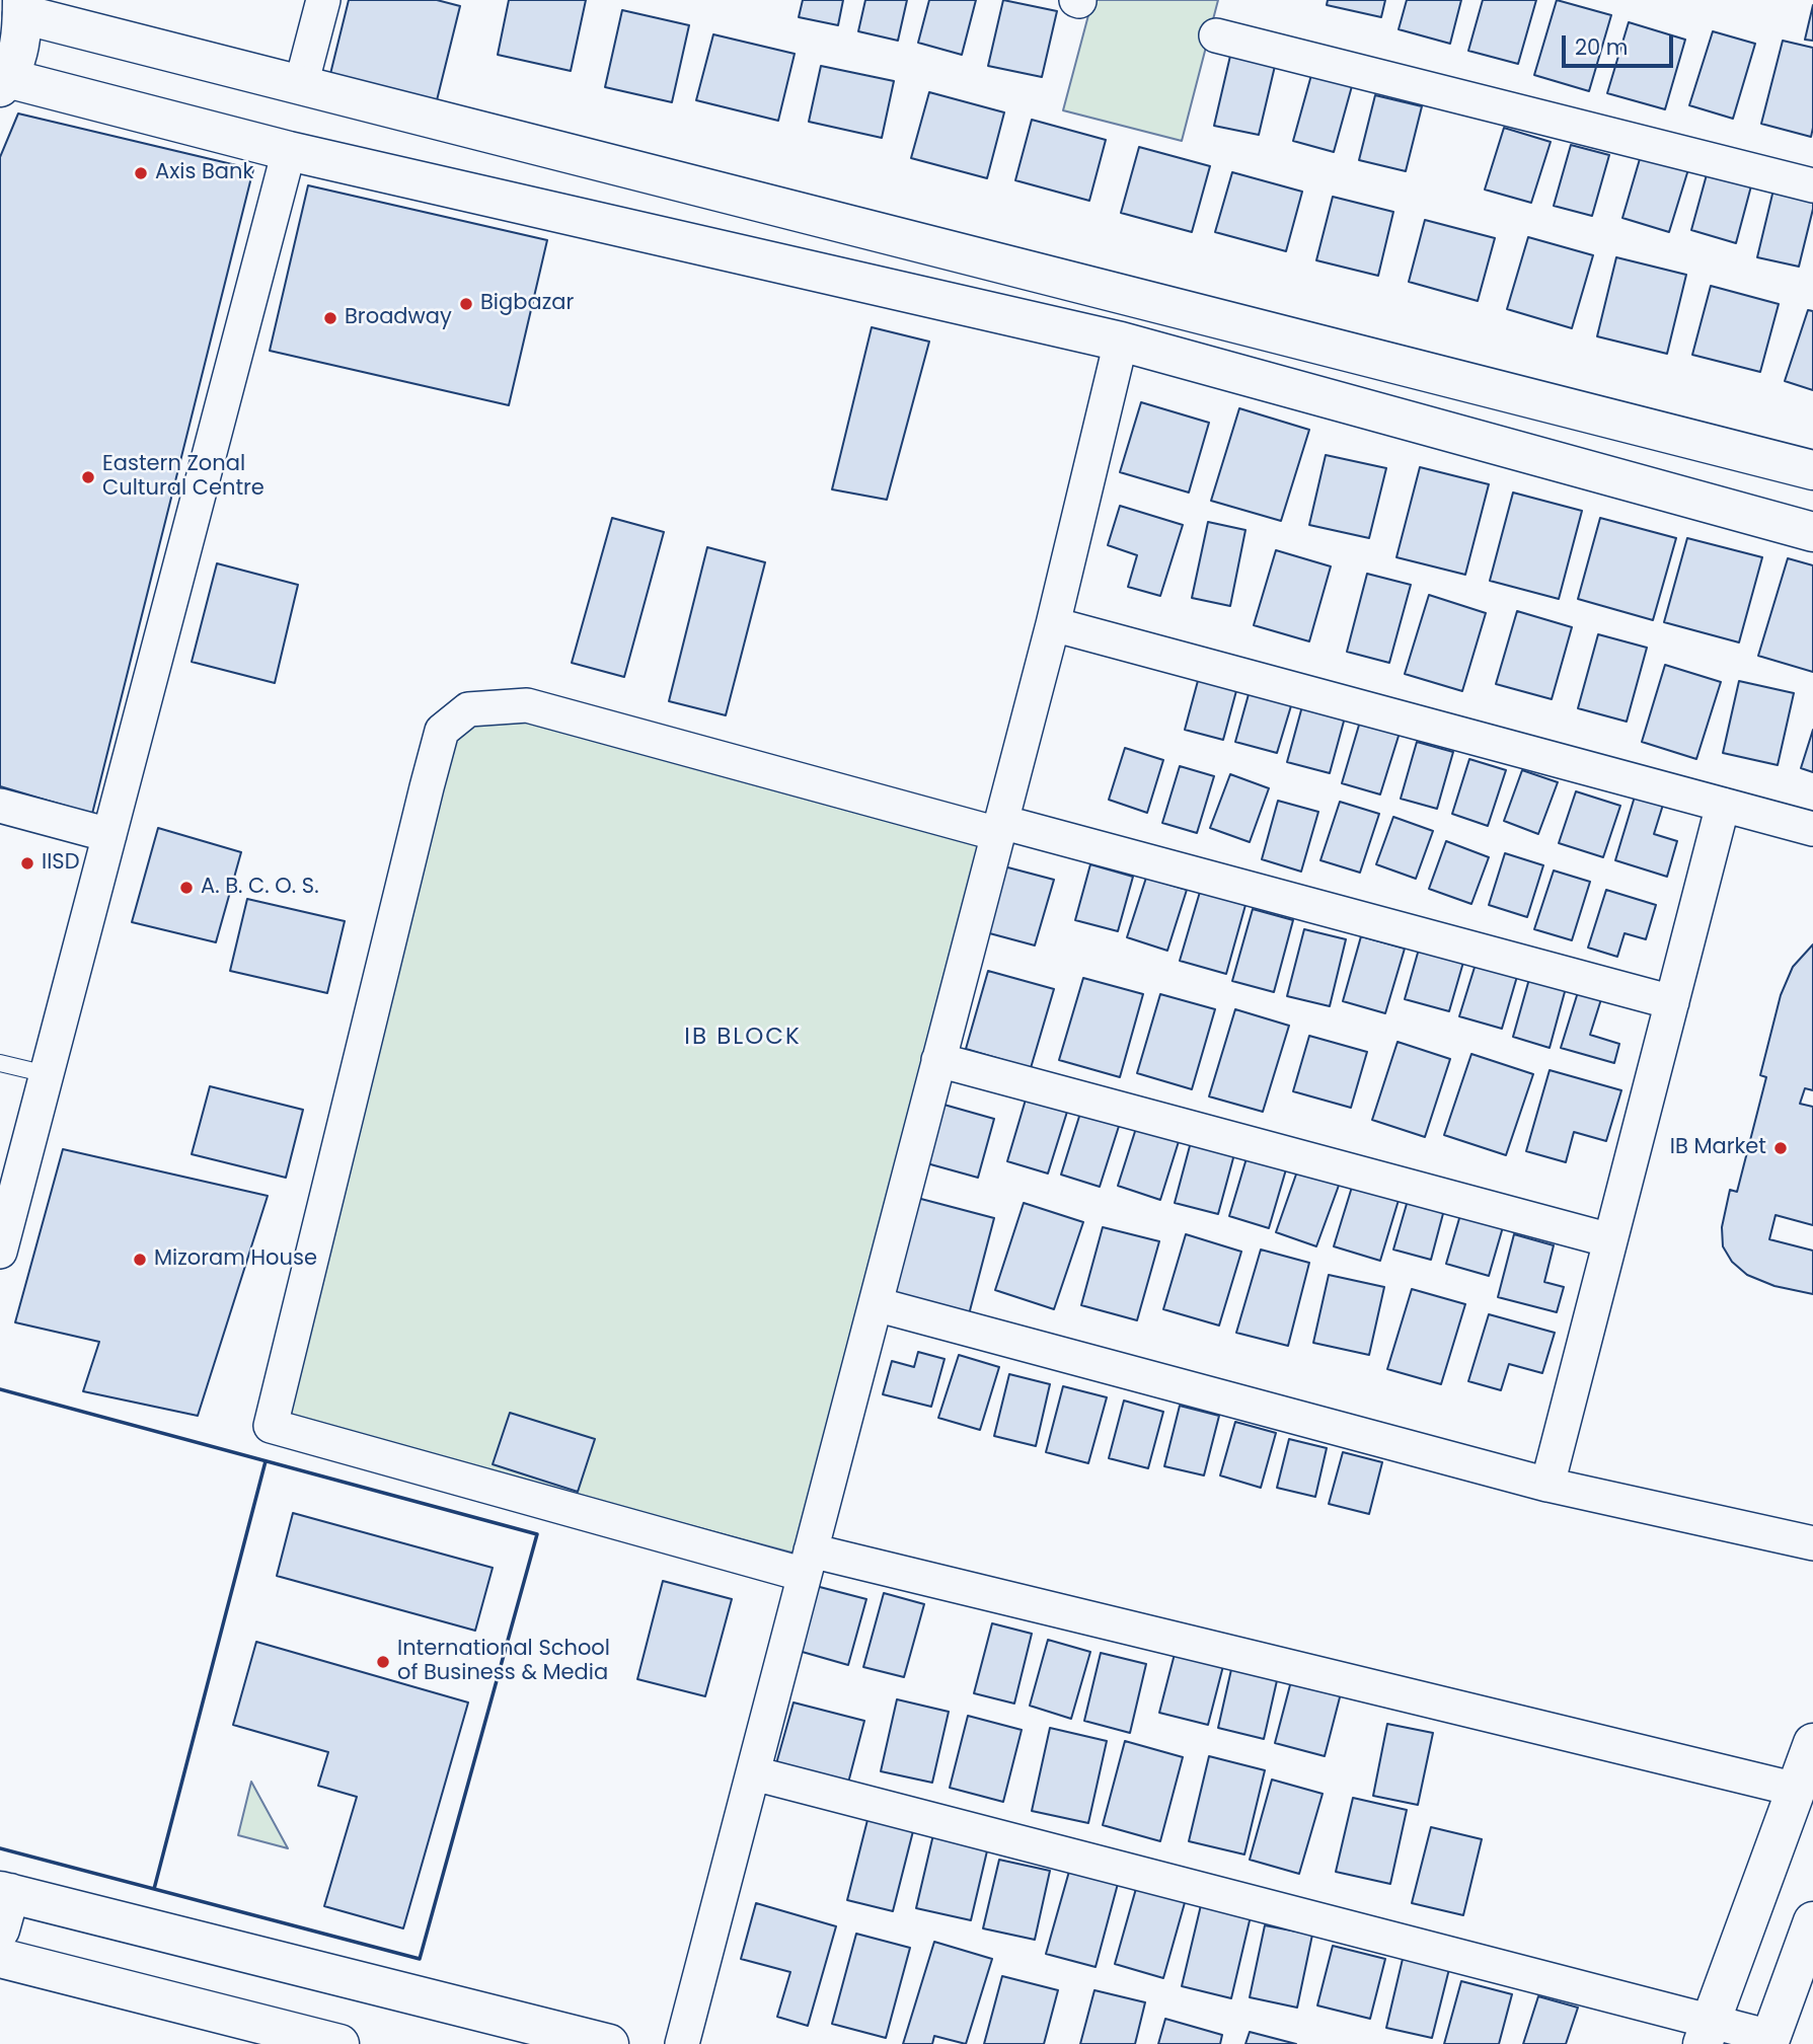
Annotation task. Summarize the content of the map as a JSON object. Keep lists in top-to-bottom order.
{
  "districts": ["IB BLOCK"],
  "places": [
    "Axis Bank",
    "Bigbazar",
    "Broadway",
    "Eastern Zonal Cultural Centre",
    "IISD",
    "A. B. C. O. S.",
    "IB Market",
    "Mizoram House",
    "International School of Business & Media"
  ],
  "scale_bar": "20 m"
}
